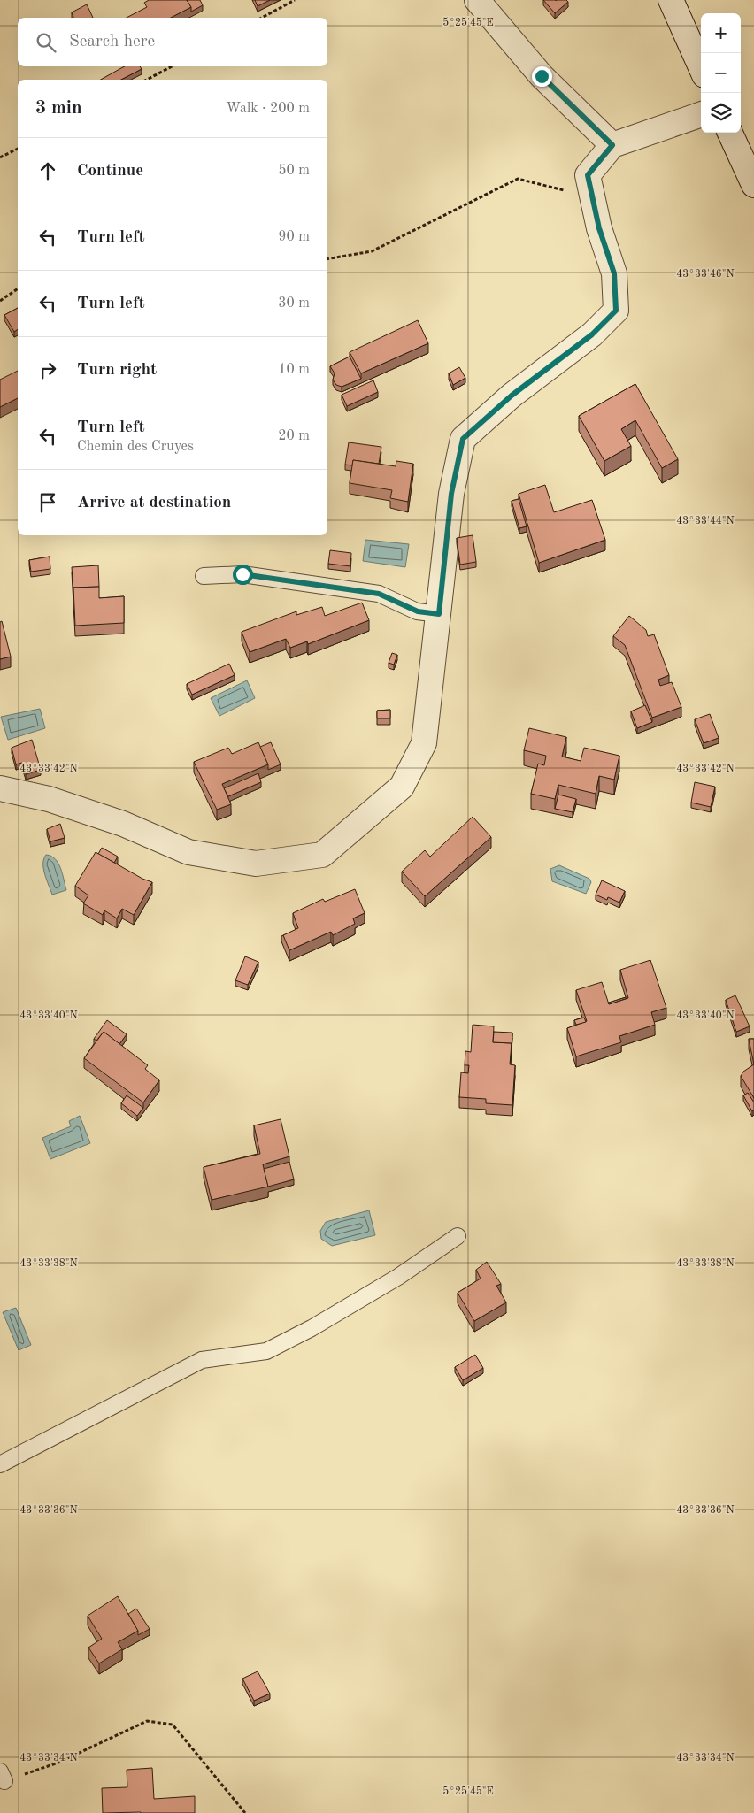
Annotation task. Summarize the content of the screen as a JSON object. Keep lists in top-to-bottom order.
{
  "page": {
    "map_buttons": ["+", "−"],
    "search": "Search here",
    "heading": ["3 min", "Walk · 200 m"],
    "list": [
      ["Continue", "50 m"],
      ["Turn left", "90 m"],
      ["Turn left", "30 m"],
      ["Turn right", "10 m"],
      ["Turn left", "Chemin des Cruyes", "20 m"],
      "Arrive at destination"
    ]
  },
  "coordinates": [
    "5°25'45\"E",
    "43°33'46\"N",
    "43°33'44\"N",
    "43°33'42\"N",
    "43°33'40\"N",
    "43°33'38\"N",
    "43°33'36\"N",
    "43°33'34\"N"
  ]
}
